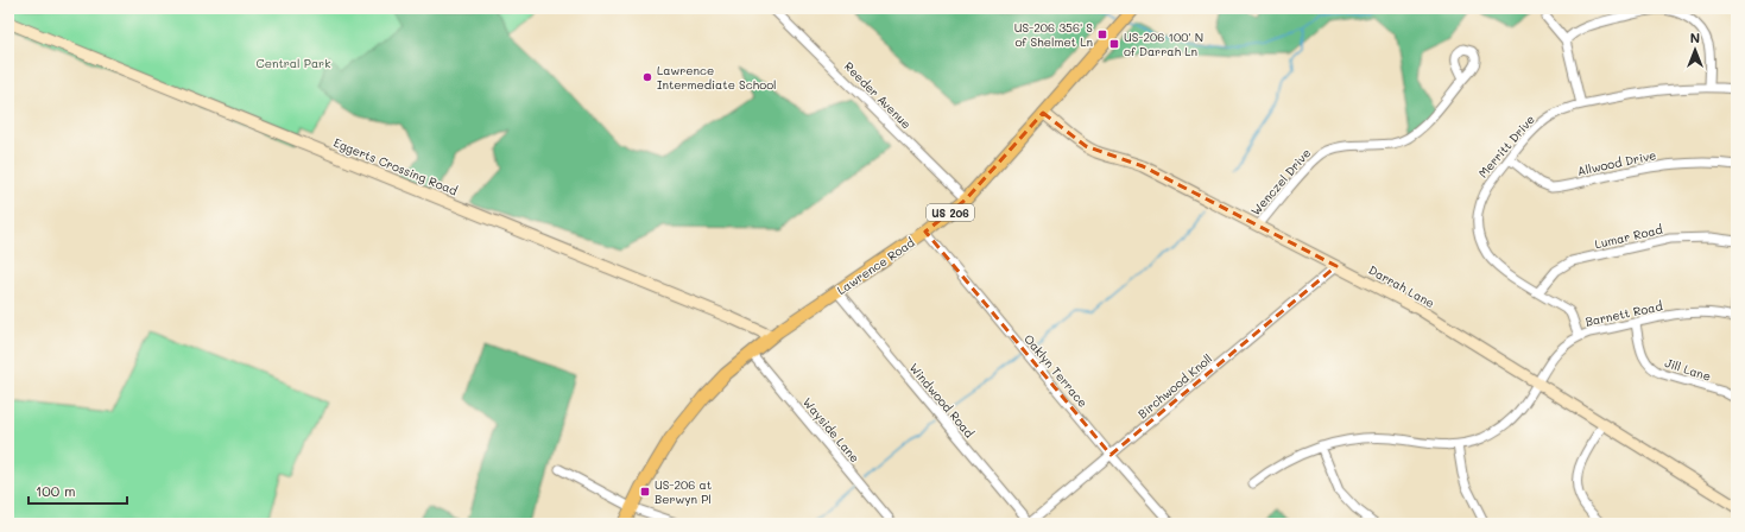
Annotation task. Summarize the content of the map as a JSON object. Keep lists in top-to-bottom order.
{
  "streets": {
    "main road": ["US 206", "Lawrence Road"],
    "street": [
      "Reeder Avenue",
      "Merritt Drive",
      "Allwood Drive",
      "Eggerts Crossing Road",
      "Wenczel Drive",
      "Lumar Road",
      "Darrah Lane",
      "Barnett Road",
      "Jill Lane",
      "Oaklyn Terrace",
      "Birchwood Knoll",
      "Windwood Road",
      "Wayside Lane"
    ]
  },
  "crossings": [
    ["Reeder Avenue", "Lawrence Road"],
    ["Merritt Drive", "Allwood Drive"],
    ["Merritt Drive", "Lumar Road"],
    ["Merritt Drive", "Barnett Road"],
    ["Eggerts Crossing Road", "Lawrence Road"],
    ["Wenczel Drive", "Darrah Lane"],
    ["Lawrence Road", "Darrah Lane"],
    ["Lawrence Road", "Oaklyn Terrace"],
    ["Lawrence Road", "Windwood Road"],
    ["Lawrence Road", "Wayside Lane"],
    ["Darrah Lane", "Barnett Road"],
    ["Darrah Lane", "Birchwood Knoll"],
    ["Barnett Road", "Jill Lane"],
    ["Oaklyn Terrace", "Birchwood Knoll"],
    ["Birchwood Knoll", "Windwood Road"]
  ],
  "parks": ["Central Park"],
  "places": {
    "transit": ["US-206 356' S of Shelmet Ln", "US-206 100' N of Darrah Ln", "US-206 at Berwyn Pl"],
    "other": ["Lawrence Intermediate School"]
  },
  "scale_bar": "100 m",
  "north": "top"
}
